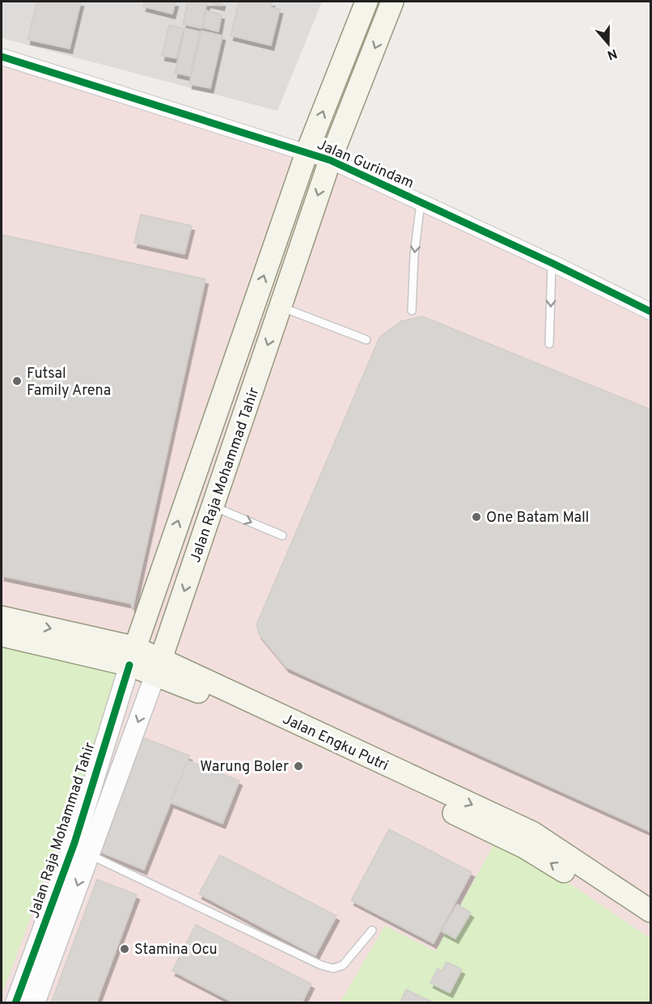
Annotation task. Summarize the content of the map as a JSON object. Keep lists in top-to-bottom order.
{
  "streets": {
    "main road": ["Jalan Raja Mohammad Tahir", "Jalan Engku Putri"],
    "street": ["Jalan Gurindam"]
  },
  "crossings": [
    ["Jalan Gurindam", "Jalan Raja Mohammad Tahir"],
    ["Jalan Raja Mohammad Tahir", "Jalan Engku Putri"]
  ],
  "places": [
    "Futsal Family Arena",
    "One Batam Mall",
    "Warung Boler",
    "Stamina Ocu"
  ],
  "north": "bottom"
}
